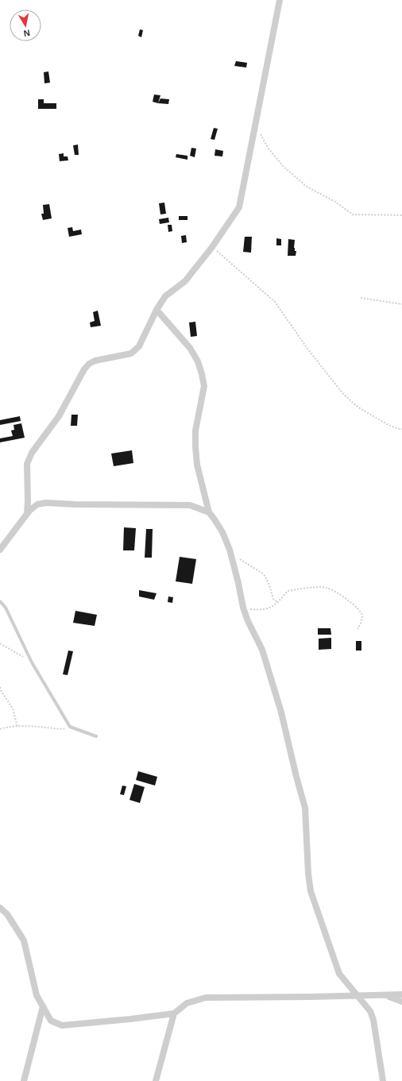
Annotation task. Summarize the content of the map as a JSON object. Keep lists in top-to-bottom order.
{
  "north": "bottom"
}
